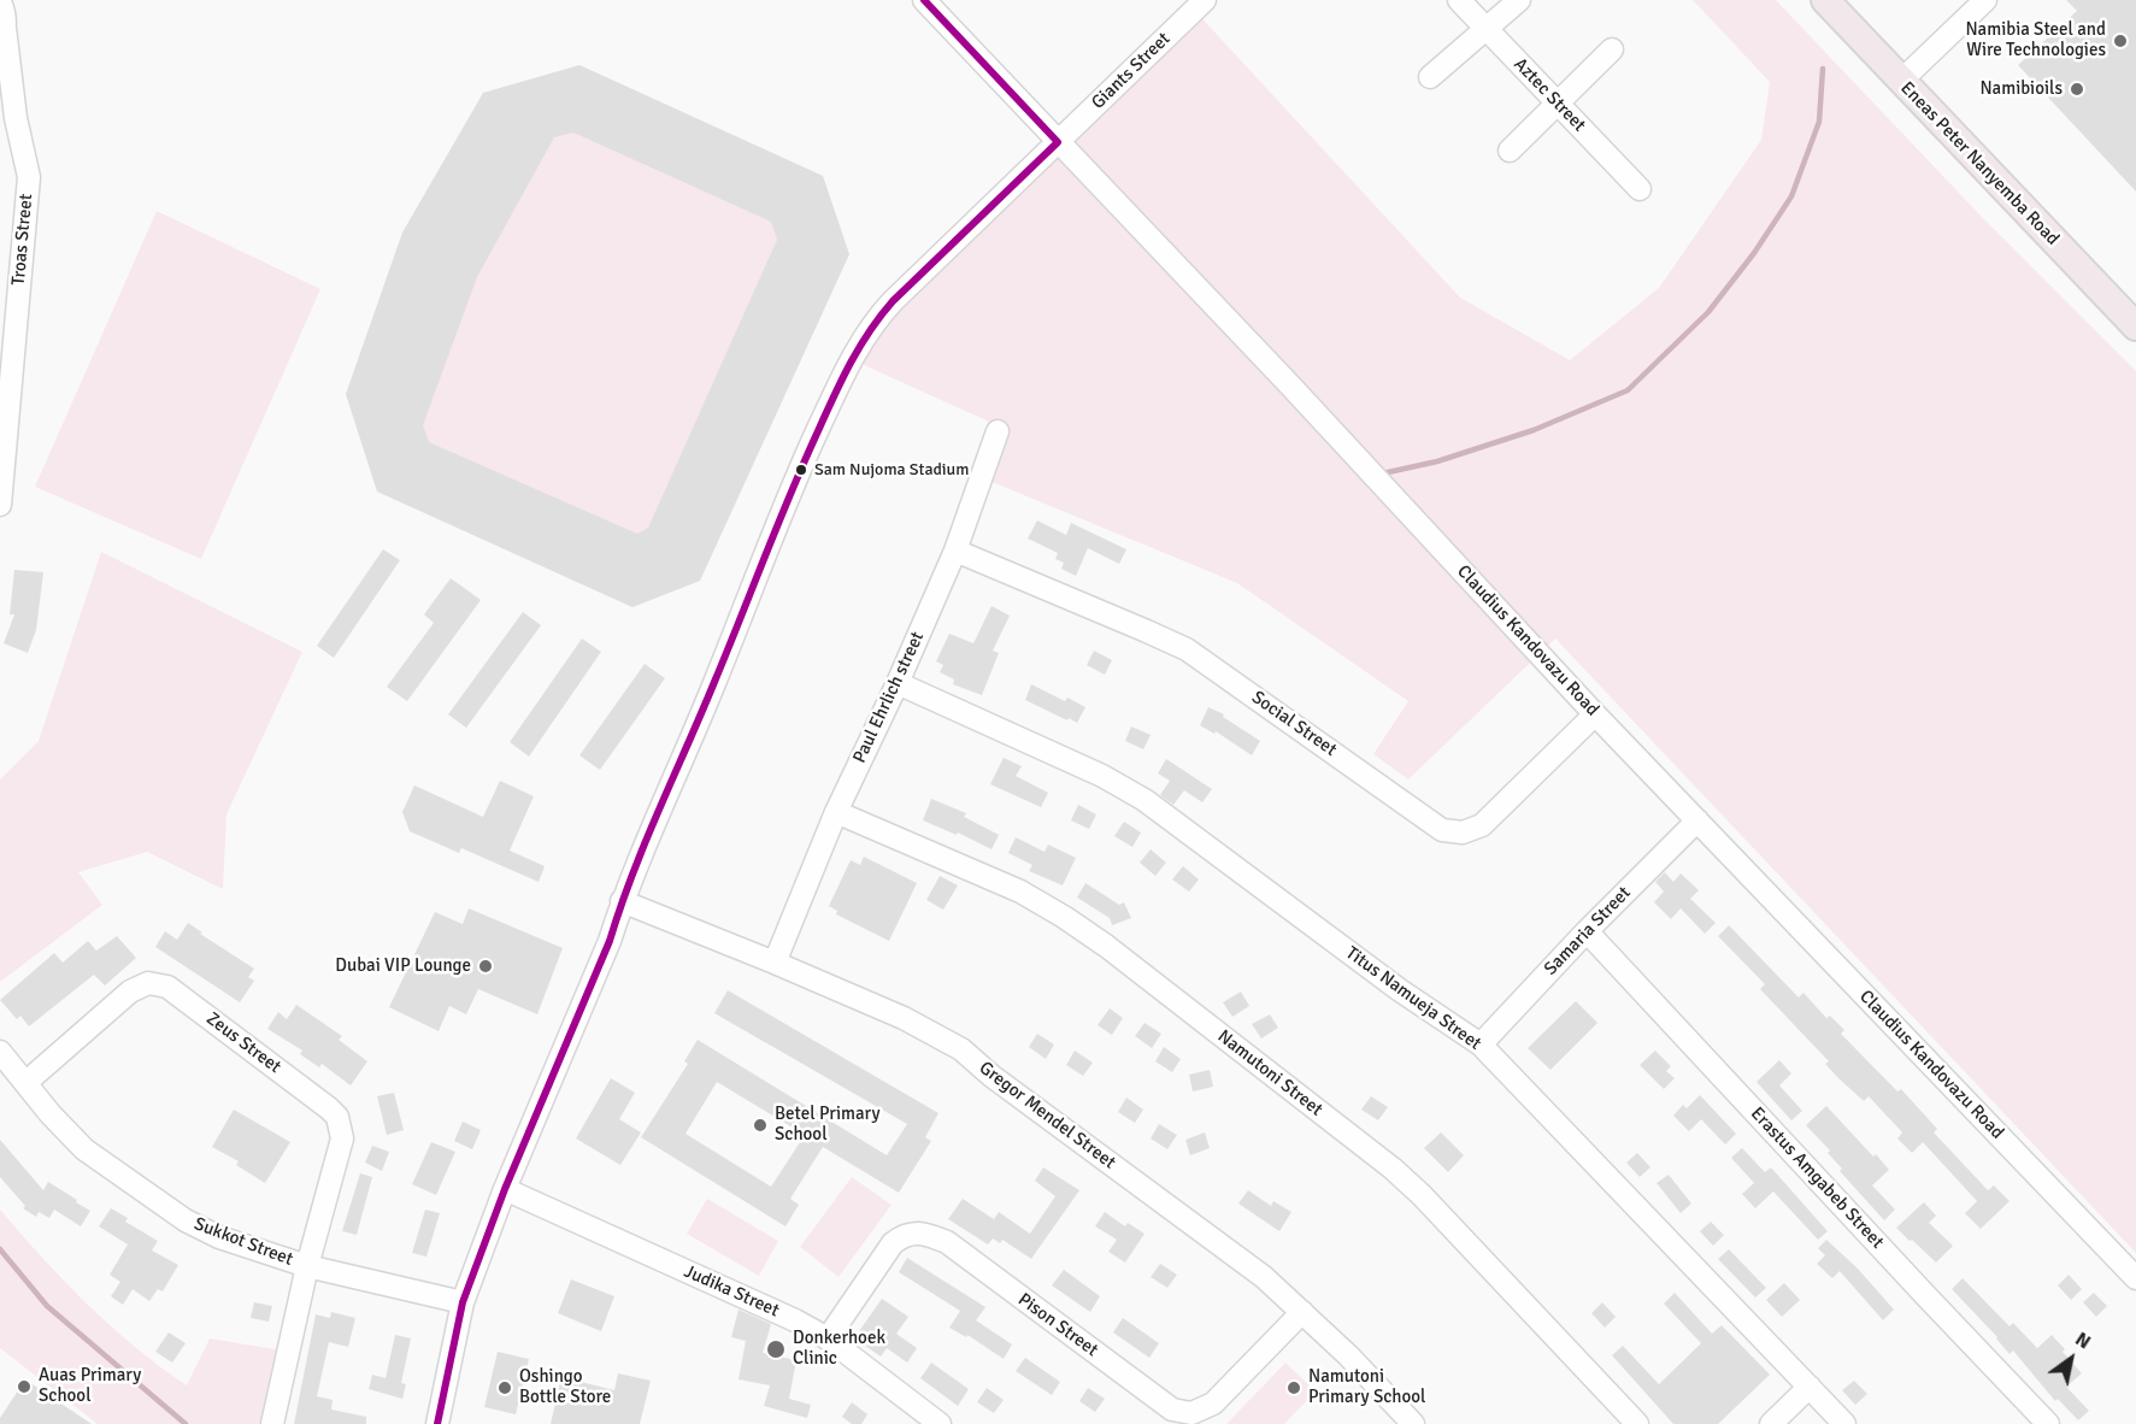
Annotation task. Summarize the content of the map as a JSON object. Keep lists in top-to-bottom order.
{
  "streets": {
    "main road": ["Eneas Peter Nanyemba Road"],
    "street": [
      "Giants Street",
      "Aztec Street",
      "Troas Street",
      "Claudius Kandovazu Road",
      "Paul Ehrlich street",
      "Social Street",
      "Samaria Street",
      "Titus Namueja Street",
      "Zeus Street",
      "Namutoni Street",
      "Gregor Mendel Street",
      "Erastus Amgabeb Street",
      "Sukkot Street",
      "Judika Street",
      "Pison Street"
    ]
  },
  "crossings": [
    ["Giants Street", "Claudius Kandovazu Road"],
    ["Giants Street", "Gregor Mendel Street"],
    ["Giants Street", "Sukkot Street"],
    ["Giants Street", "Judika Street"],
    ["Claudius Kandovazu Road", "Social Street"],
    ["Claudius Kandovazu Road", "Samaria Street"],
    ["Paul Ehrlich street", "Social Street"],
    ["Paul Ehrlich street", "Titus Namueja Street"],
    ["Paul Ehrlich street", "Namutoni Street"],
    ["Paul Ehrlich street", "Gregor Mendel Street"],
    ["Samaria Street", "Titus Namueja Street"],
    ["Samaria Street", "Erastus Amgabeb Street"],
    ["Zeus Street", "Sukkot Street"],
    ["Gregor Mendel Street", "Pison Street"],
    ["Judika Street", "Pison Street"]
  ],
  "places": [
    "Namibia Steel and Wire Technologies",
    "Namibioils",
    "Sam Nujoma Stadium",
    "Dubai VIP Lounge",
    "Betel Primary School",
    "Donkerhoek Clinic",
    "Auas Primary School",
    "Oshingo Bottle Store",
    "Namutoni Primary School"
  ],
  "north": "top right"
}
